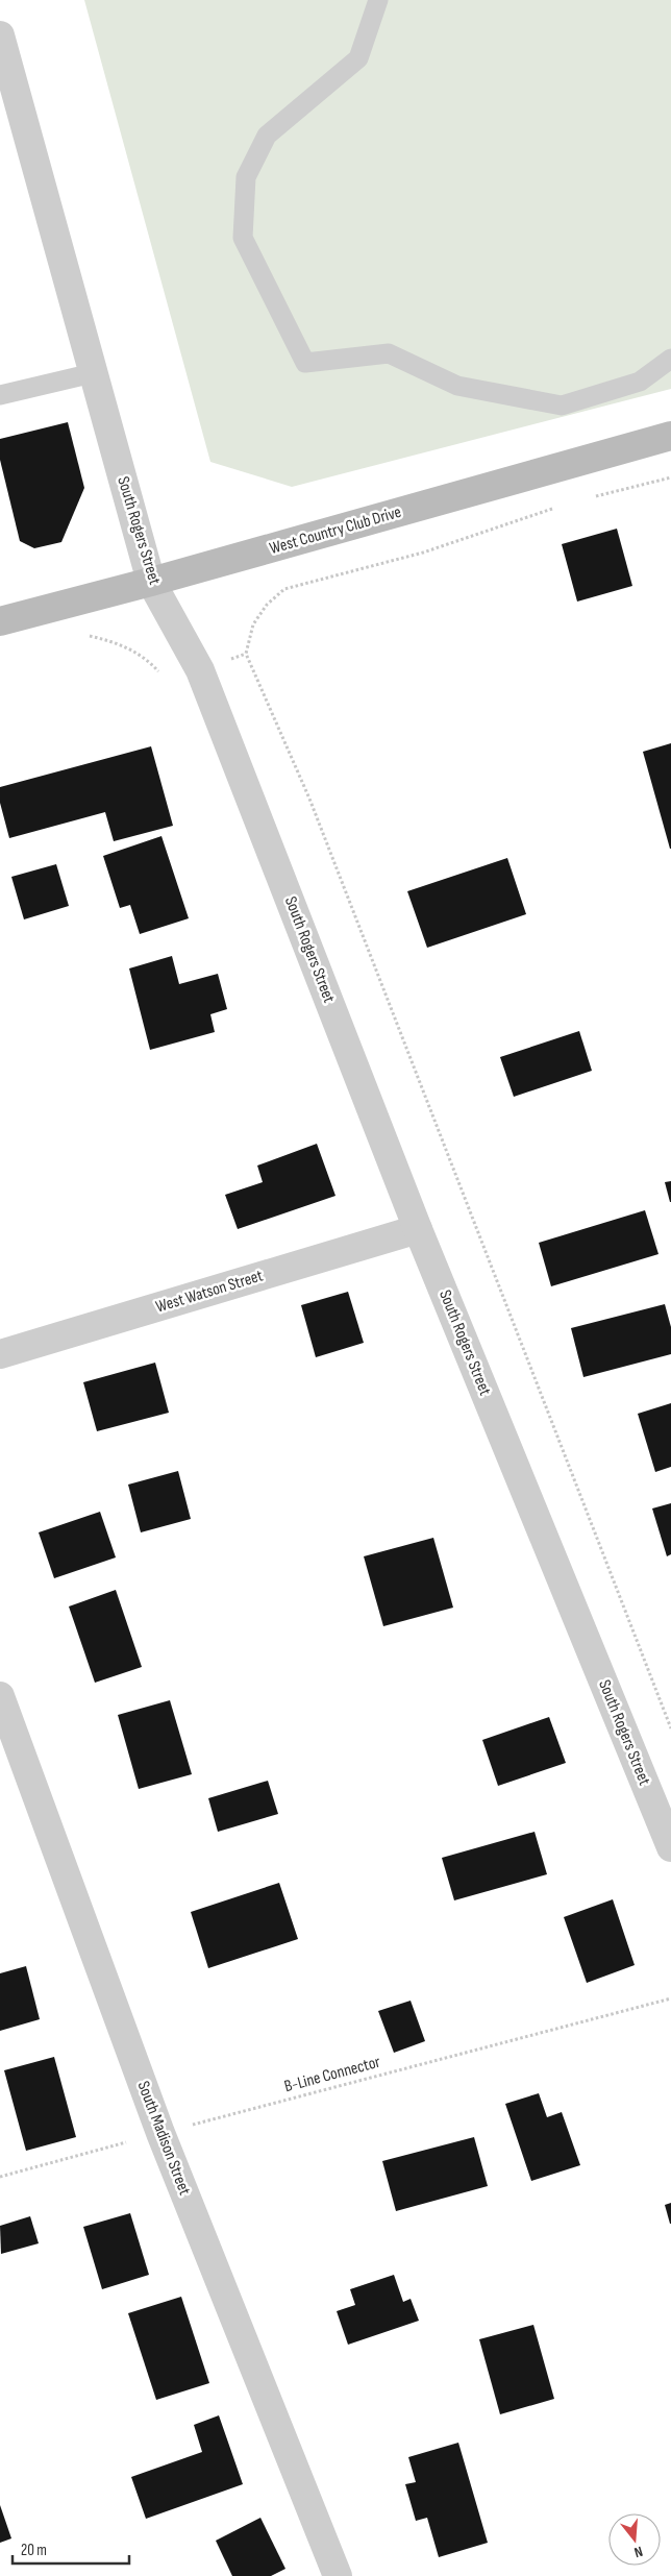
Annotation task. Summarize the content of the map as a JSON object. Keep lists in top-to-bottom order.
{
  "streets": {
    "main road": ["West Country Club Drive"],
    "street": ["South Rogers Street", "West Watson Street", "South Madison Street"],
    "path": ["B-Line Connector"]
  },
  "crossings": [
    ["South Rogers Street", "West Country Club Drive"],
    ["South Rogers Street", "West Watson Street"],
    ["B-Line Connector", "South Madison Street"]
  ],
  "scale_bar": "20 m",
  "north": "bottom"
}
